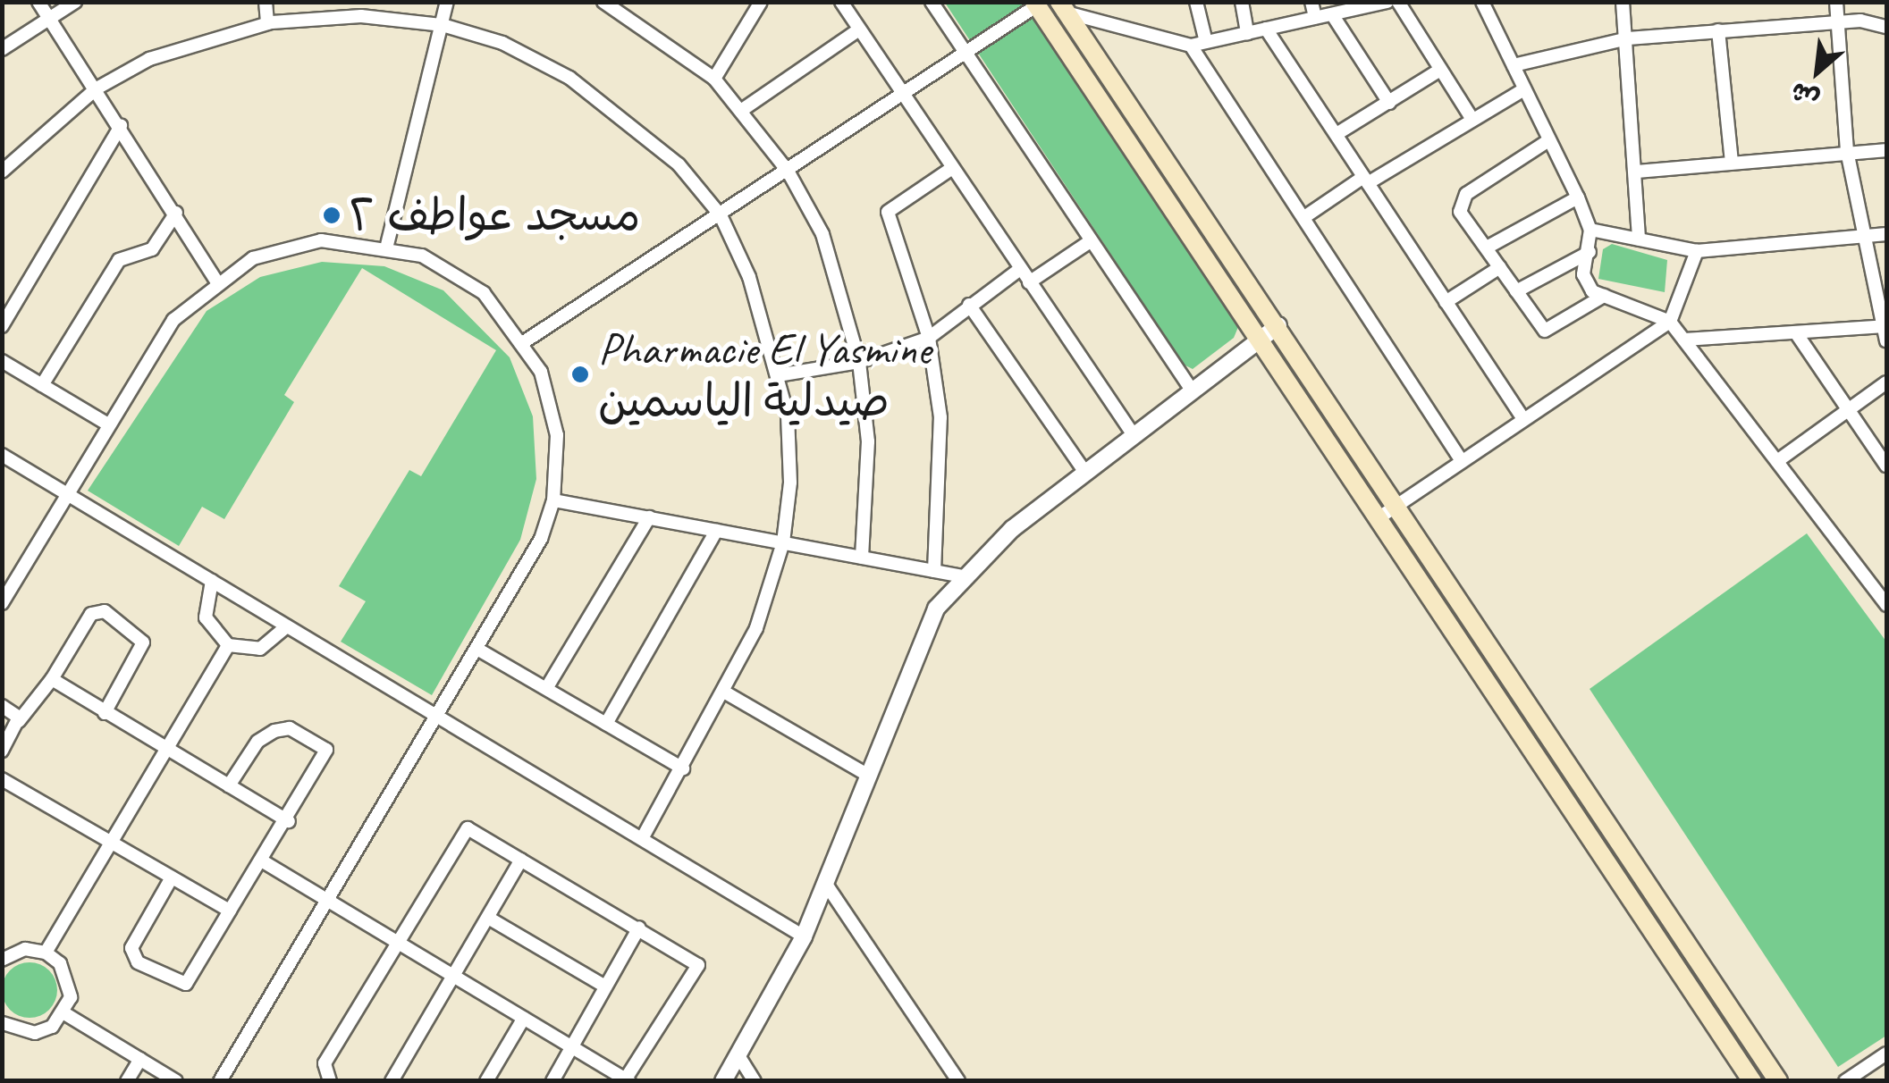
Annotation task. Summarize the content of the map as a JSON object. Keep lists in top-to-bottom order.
{
  "places": ["مسجد عواطف ٢", "Pharmacie El Yasmine صيدلية الياسمين"],
  "north": "bottom left"
}
